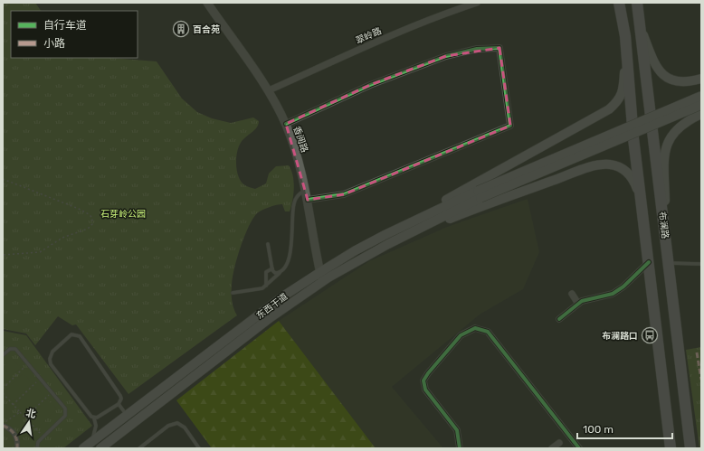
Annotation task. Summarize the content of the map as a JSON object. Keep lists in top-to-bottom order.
{
  "streets": {
    "main road": ["布澜路", "东西干道"],
    "street": ["翠岭路", "香阅路"]
  },
  "crossings": [
    ["翠岭路", "香阅路"],
    ["香阅路", "东西干道"]
  ],
  "parks": ["石芽岭公园"],
  "places": {
    "building": ["百合苑"],
    "bus stop": ["布澜路口"]
  },
  "legend": ["自行车道", "小路"],
  "scale_bar": "100 m",
  "north": "top"
}
